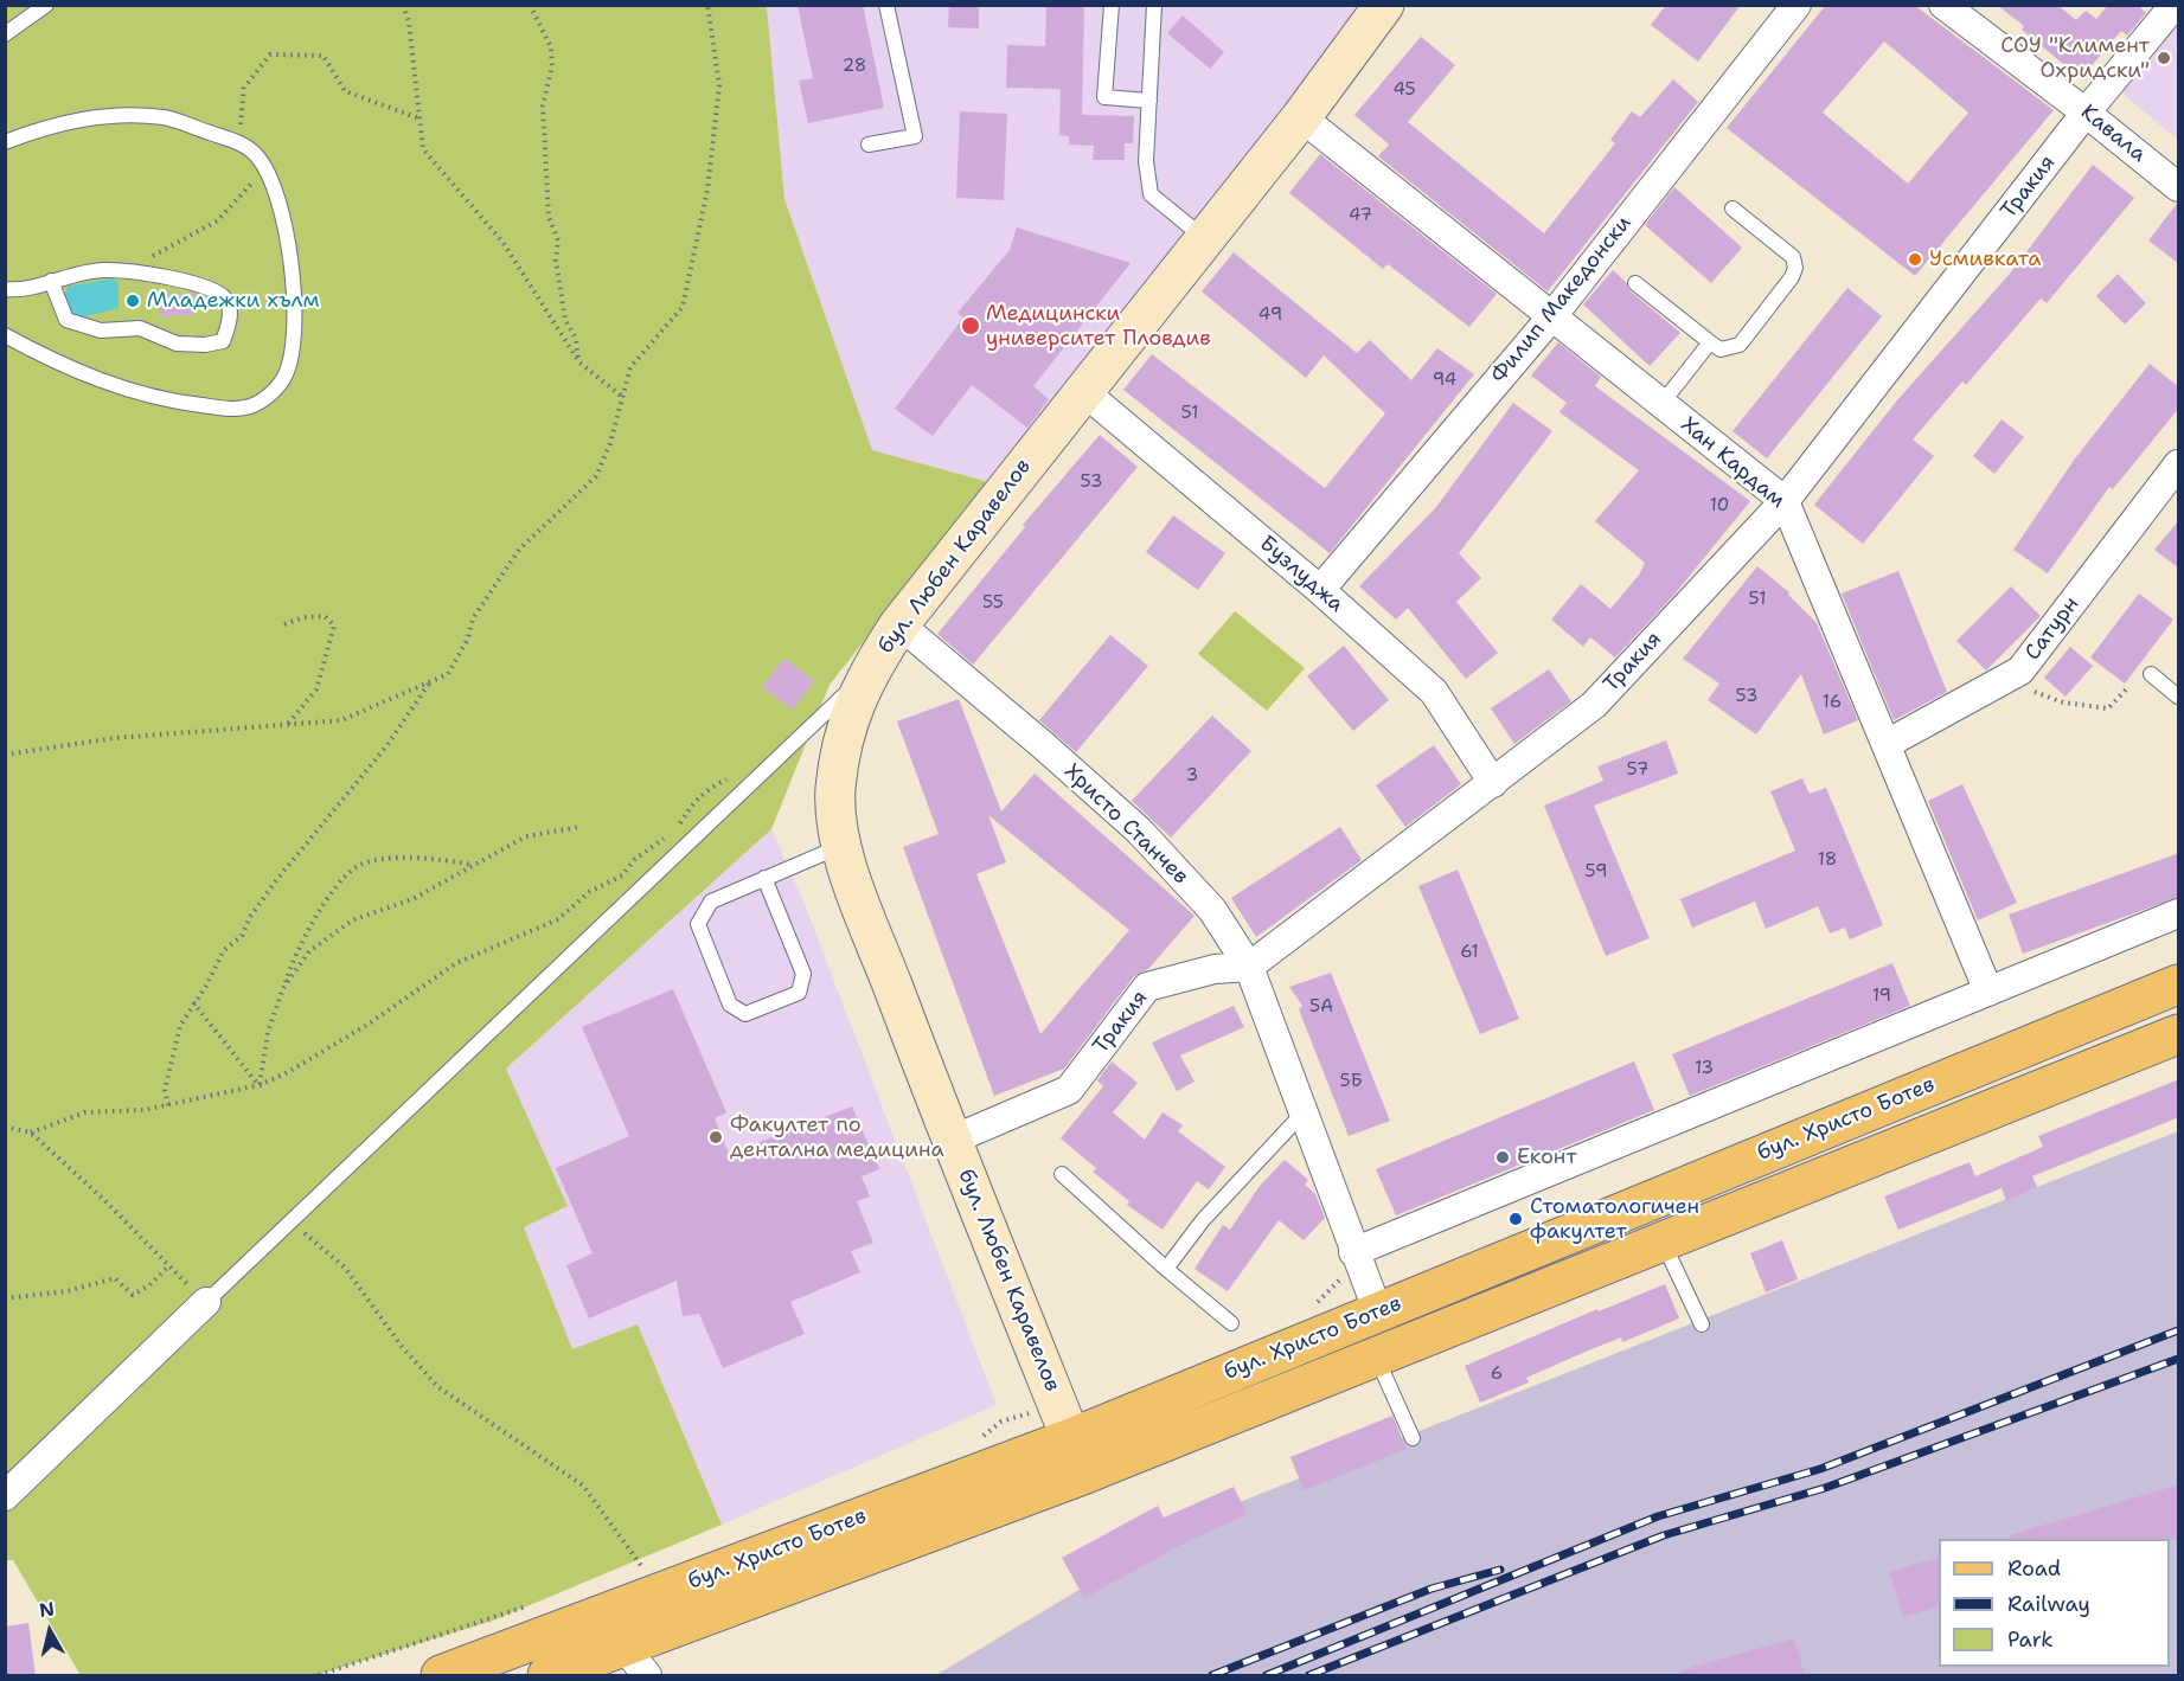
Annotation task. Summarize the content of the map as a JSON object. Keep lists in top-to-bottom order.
{
  "streets": {
    "main road": ["бул. Христо Ботев"],
    "street": [
      "Кавала",
      "Тракия",
      "Филип Македонски",
      "Хан Кардам",
      "бул. Любен Каравелов",
      "Бузлуджа",
      "Сатурн",
      "Христо Станчев"
    ]
  },
  "crossings": [
    ["Кавала", "Тракия"],
    ["Тракия", "Хан Кардам"],
    ["Тракия", "бул. Любен Каравелов"],
    ["Тракия", "Бузлуджа"],
    ["Тракия", "Христо Станчев"],
    ["Филип Македонски", "Хан Кардам"],
    ["Филип Македонски", "Бузлуджа"],
    ["Хан Кардам", "бул. Любен Каравелов"],
    ["Хан Кардам", "Сатурн"],
    ["бул. Любен Каравелов", "Бузлуджа"],
    ["бул. Любен Каравелов", "Христо Станчев"],
    ["бул. Любен Каравелов", "бул. Христо Ботев"],
    ["Христо Станчев", "бул. Христо Ботев"]
  ],
  "places": [
    "СОУ \"Климент Охридски\"",
    "Усмивката",
    "Младежки хълм",
    "Медицински университет Пловдив",
    "Факултет по дентална медицина",
    "Еконт",
    "Стоматологичен факултет"
  ],
  "house_numbers": [
    "28",
    "45",
    "47",
    "49",
    "94",
    "51",
    "53",
    "10",
    "51",
    "55",
    "53",
    "16",
    "57",
    "3",
    "18",
    "59",
    "61",
    "19",
    "5А",
    "13",
    "5Б",
    "6"
  ],
  "legend": ["Road", "Railway", "Park"],
  "north": "top"
}
